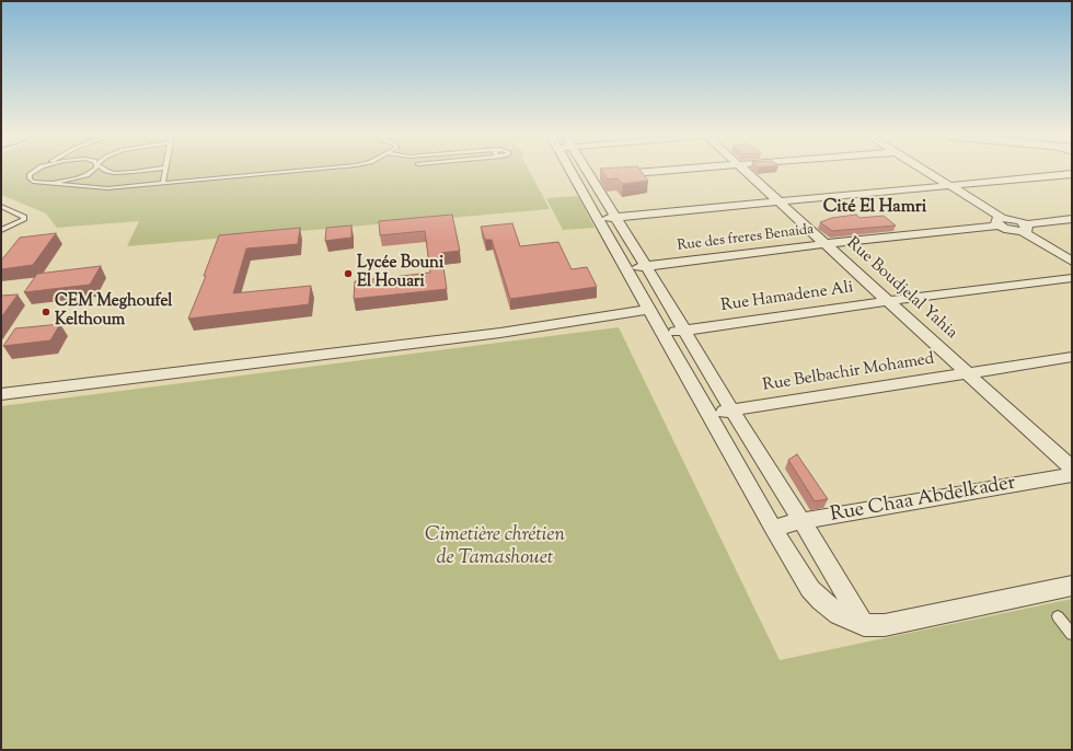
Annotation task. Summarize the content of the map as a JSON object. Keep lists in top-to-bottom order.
{
  "streets": {
    "street": [
      "Rue des freres Benaida",
      "Rue Boudjelal Yahia",
      "Rue Hamadene Ali",
      "Rue Belbachir Mohamed",
      "Rue Chaa Abdelkader"
    ]
  },
  "crossings": [
    ["Rue des freres Benaida", "Rue Boudjelal Yahia"],
    ["Rue Boudjelal Yahia", "Rue Hamadene Ali"],
    ["Rue Boudjelal Yahia", "Rue Belbachir Mohamed"]
  ],
  "districts": ["Cité El Hamri"],
  "parks": ["Cimetière chrétien de Tamashouet"],
  "places": ["Lycée Bouni El Houari", "CEM Meghoufel Kelthoum"]
}
